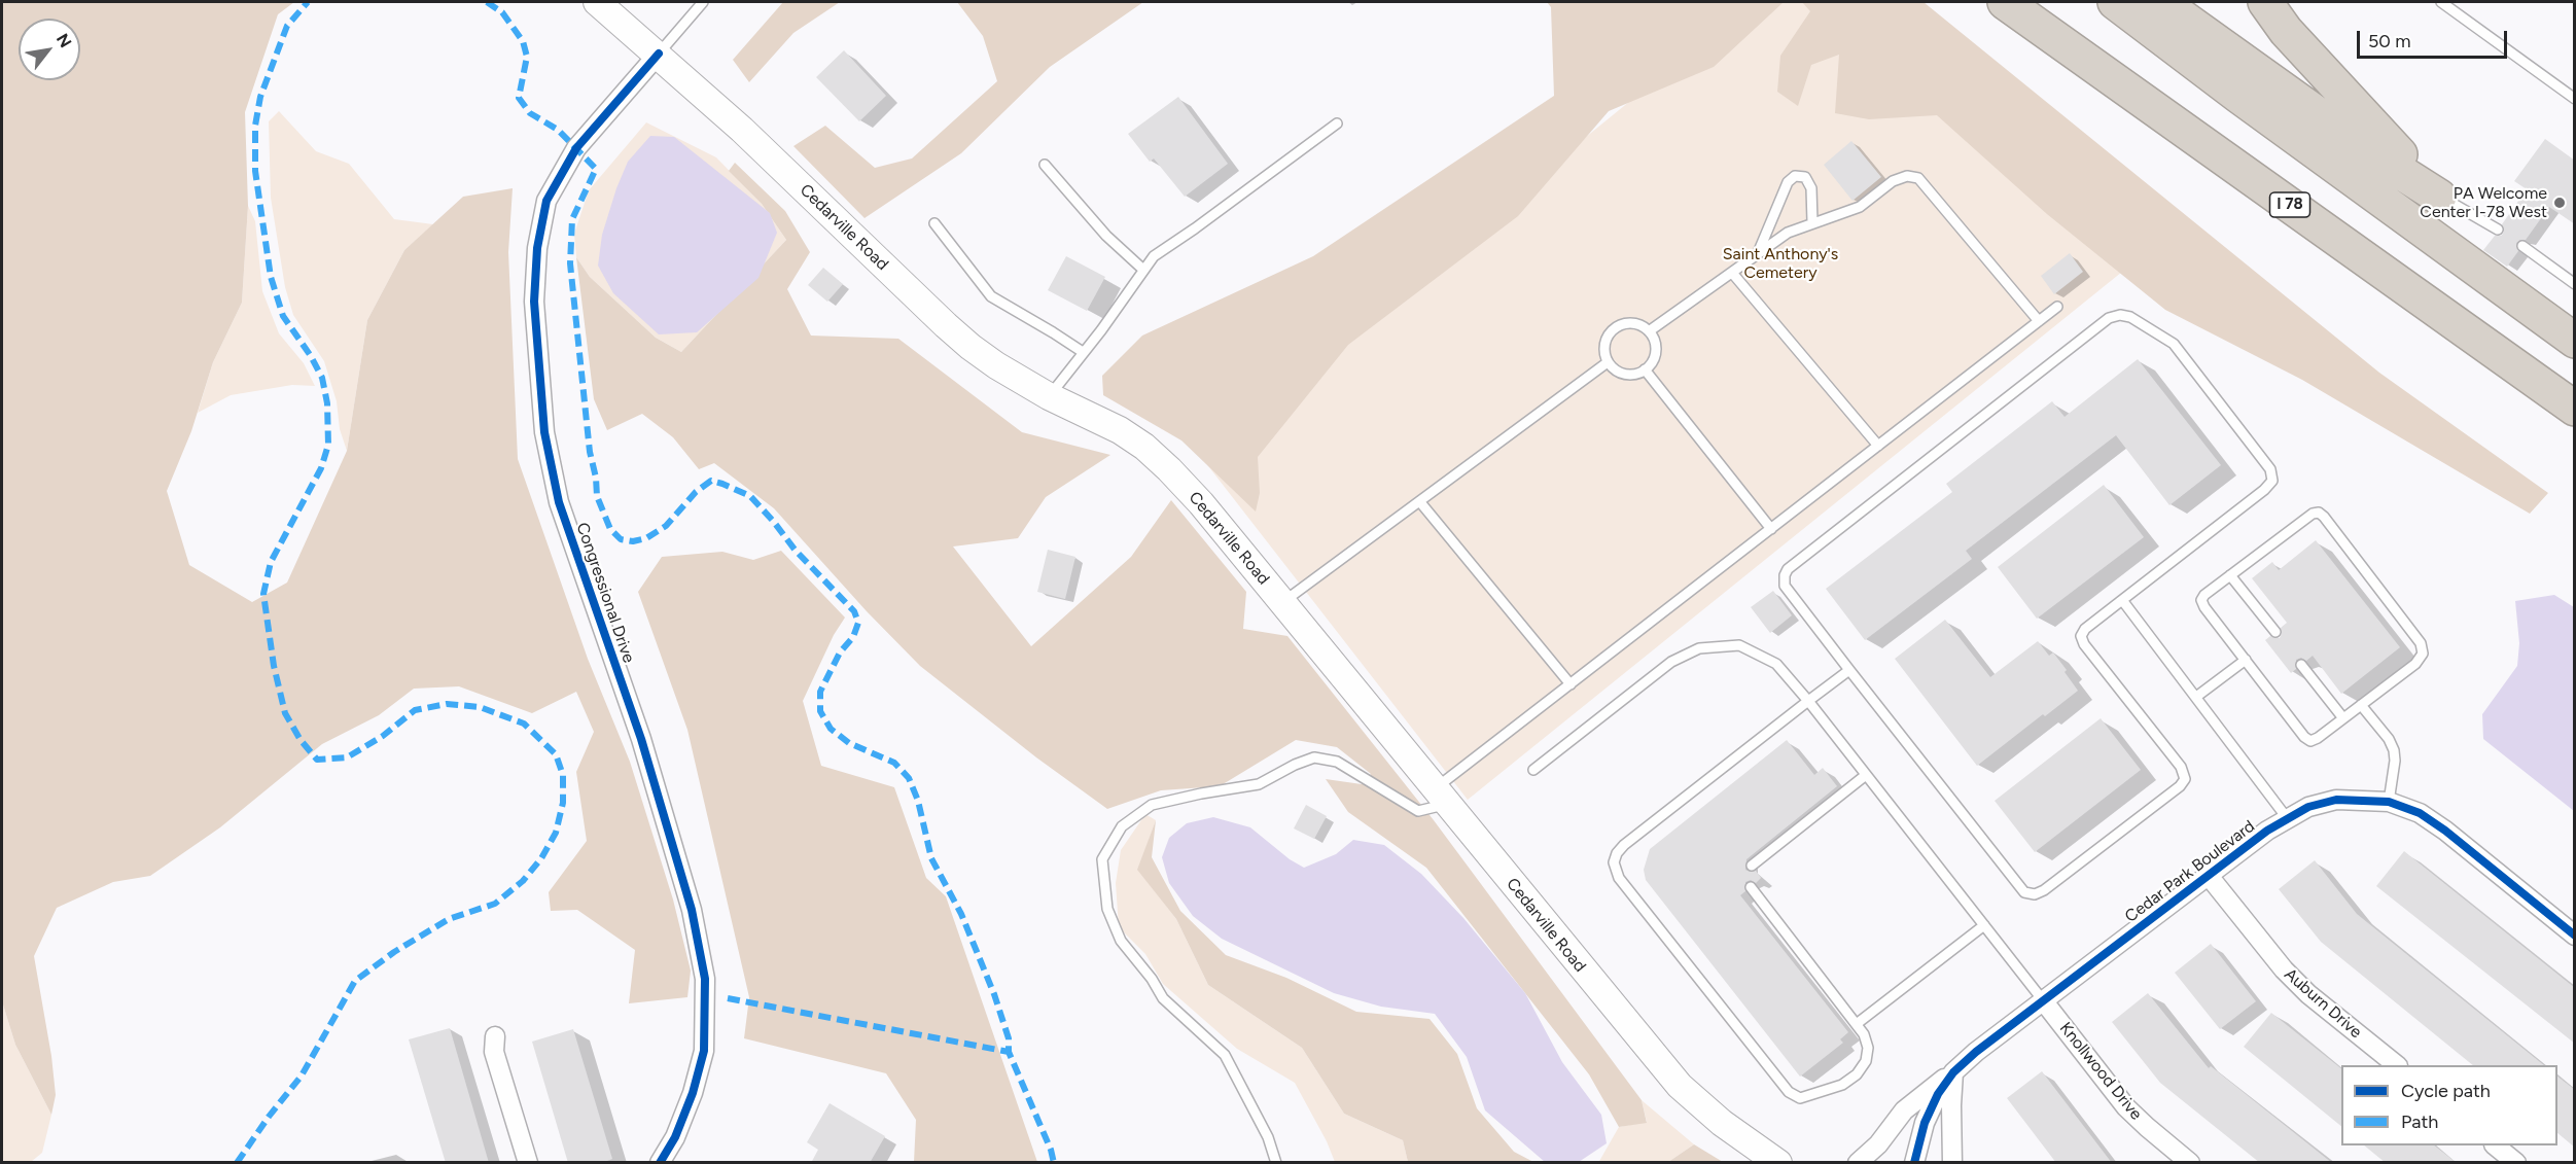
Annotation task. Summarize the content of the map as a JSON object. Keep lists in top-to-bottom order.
{
  "streets": {
    "highway": ["I 78"],
    "main road": ["Cedarville Road"],
    "street": [
      "Congressional Drive",
      "Cedar Park Boulevard",
      "Auburn Drive",
      "Knollwood Drive"
    ]
  },
  "crossings": [
    ["Cedarville Road", "Congressional Drive"],
    ["Cedar Park Boulevard", "Auburn Drive"],
    ["Cedar Park Boulevard", "Knollwood Drive"]
  ],
  "parks": ["Saint Anthony's Cemetery"],
  "places": ["PA Welcome Center I-78 West"],
  "legend": ["Cycle path", "Path"],
  "scale_bar": "50 m",
  "north": "top right"
}
